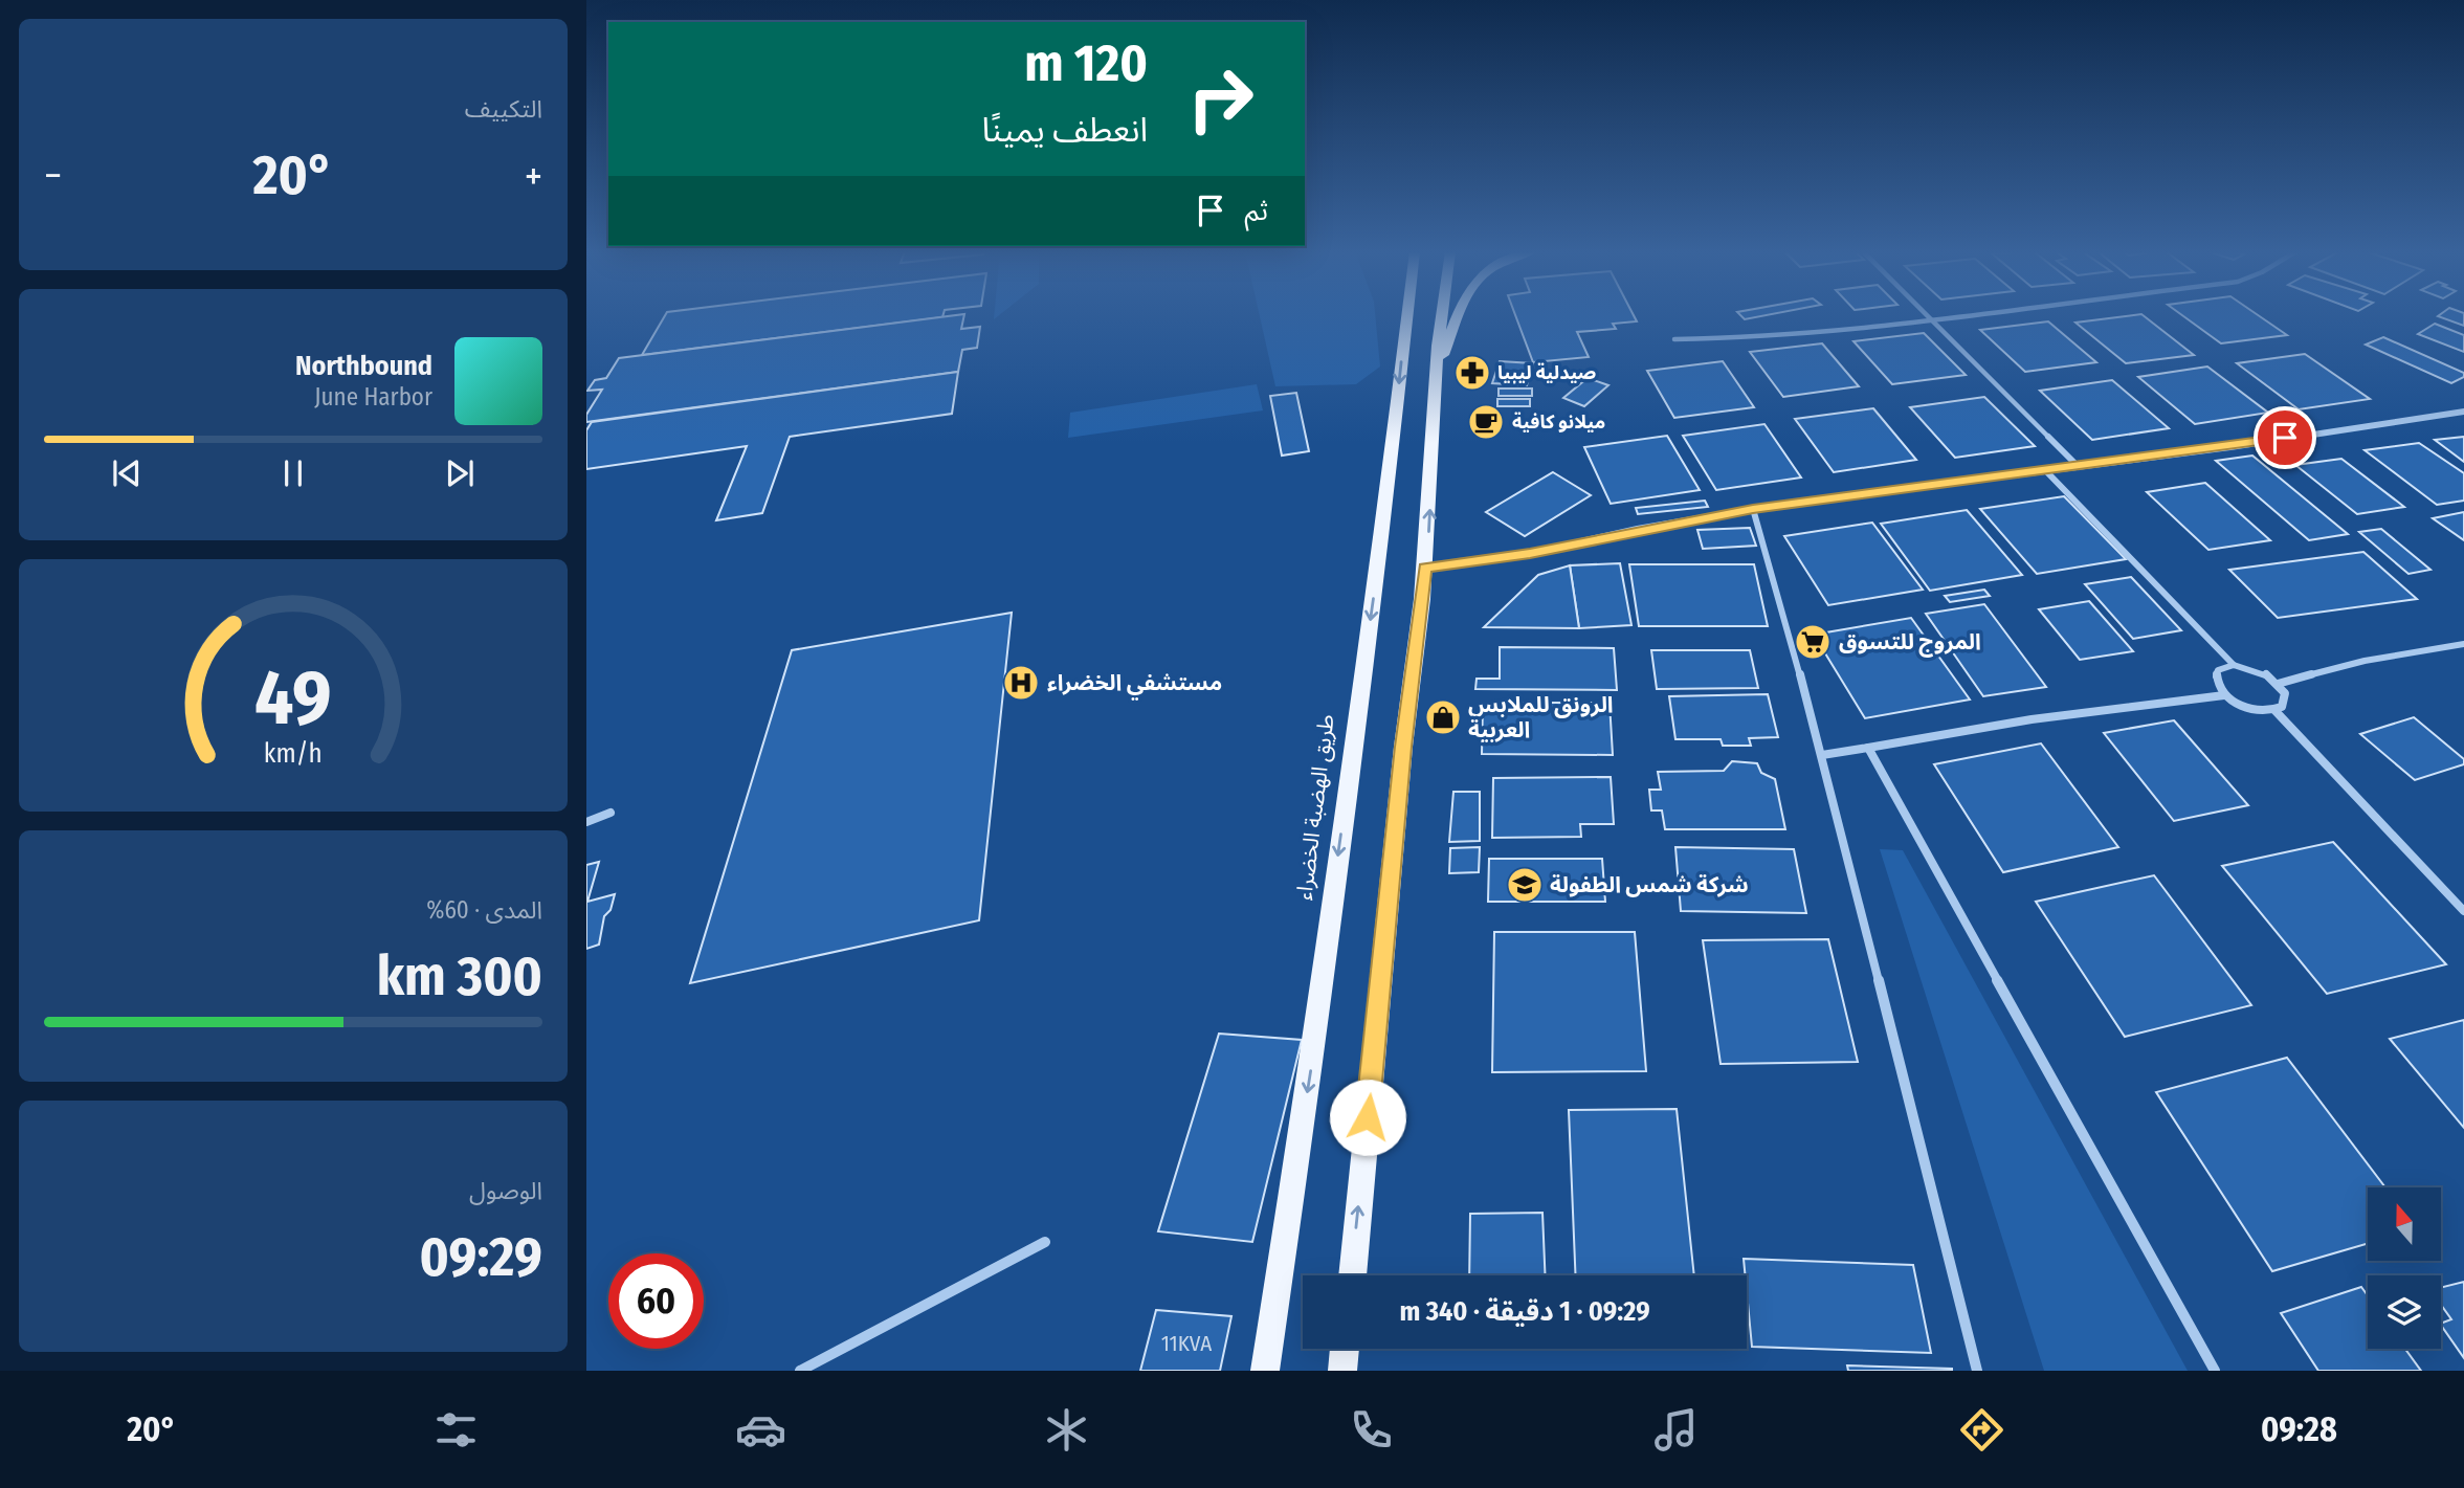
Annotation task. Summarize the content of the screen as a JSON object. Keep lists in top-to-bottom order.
{
  "streets": {
    "main road": ["طريق الهضبة الخضراء"]
  },
  "places": {
    "pharmacy": ["صيدلية ليبيا"],
    "cafe": ["ميلانو كافية"],
    "supermarket": ["المروج للتسوق"],
    "hospital": ["مستشفي الخضراء"],
    "shop": ["الرونق للملابس العربية"],
    "school or university": ["شركة شمس الطفولة"]
  },
  "house_numbers": ["11KVA"],
  "north": "top",
  "page": {
    "tile": [
      "التكييف",
      ["المدى · 60%", "300 km"],
      ["الوصول", "09:29"]
    ],
    "turn": ["120 m", "انعطف يمينًا"],
    "heat": ["−", "20°", "+"],
    "then": "ثم",
    "song": ["Northbound", "June Harbor"],
    "limit": "60",
    "trip": "09:29 · 1 دقيقة · 340 m",
    "tabs": ["09:28", "20°"],
    "gauge": ["49", "km/h"]
  }
}
